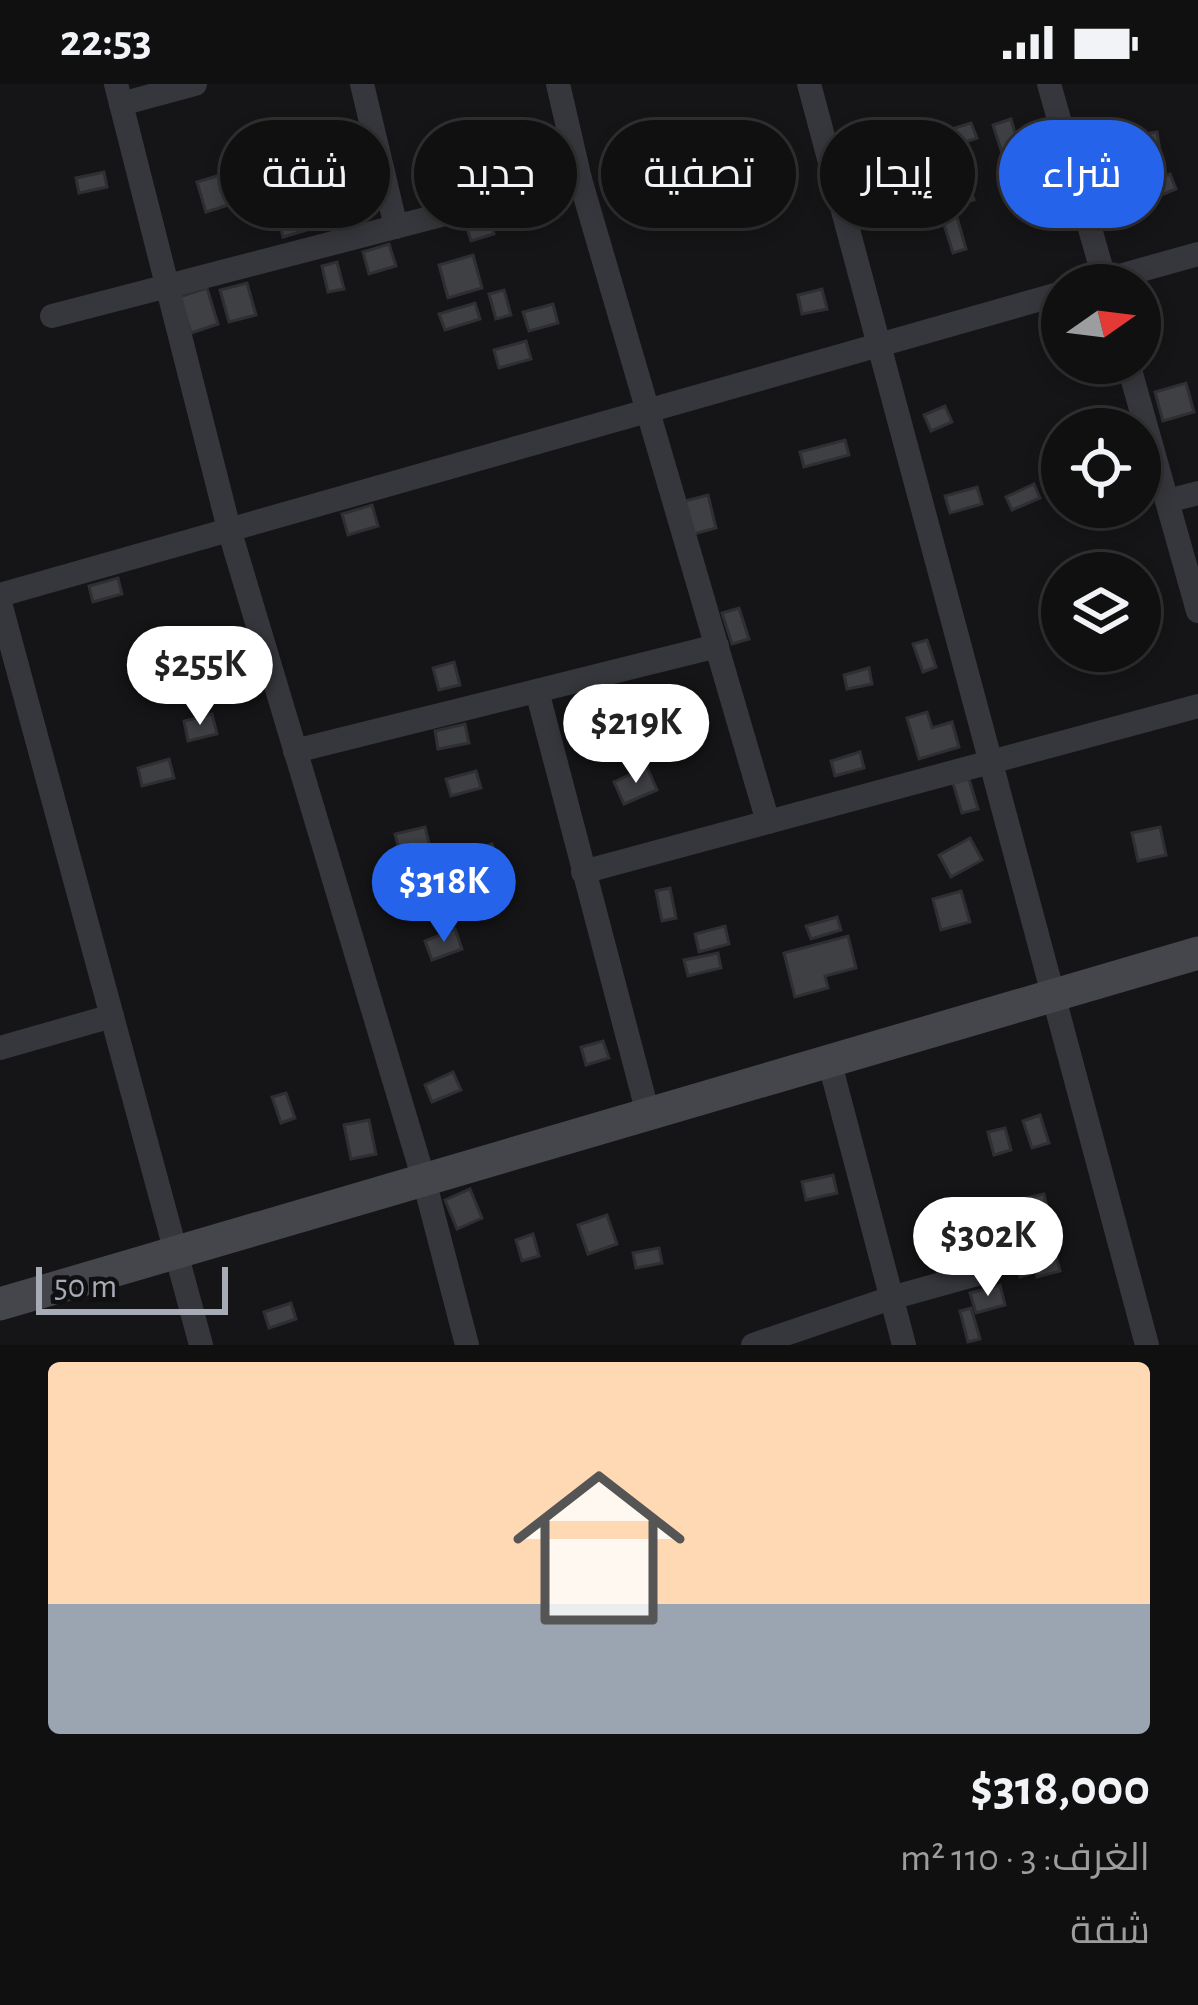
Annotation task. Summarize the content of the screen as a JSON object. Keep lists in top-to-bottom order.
{
  "scale_bar": "50 m",
  "north": "right",
  "page": {
    "status": "22:53",
    "chip": [
      "شراء",
      "إيجار",
      "تصفية",
      "جديد",
      "شقة"
    ],
    "price": [
      "$255K",
      "$219K",
      "$318K",
      "$302K"
    ],
    "scale": "50 m",
    "list": [
      {
        "name": "$318,000",
        "note": "الغرف: 3 · 110 m² · شقة"
      }
    ]
  }
}
